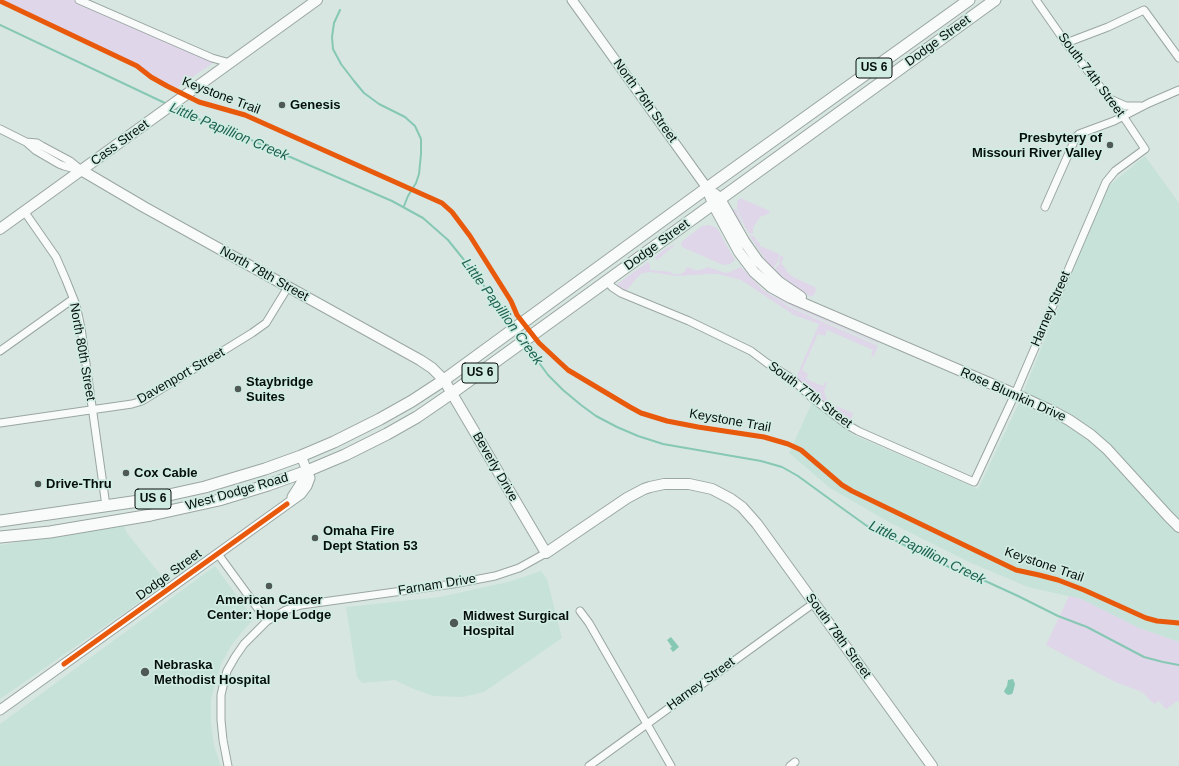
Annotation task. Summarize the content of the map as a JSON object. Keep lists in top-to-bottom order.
{
  "streets": {
    "highway": ["Dodge Street", "US 6", "West Dodge Road"],
    "main road": [
      "North 76th Street",
      "Cass Street",
      "North 78th Street",
      "Rose Blumkin Drive",
      "Beverly Drive",
      "Farnam Drive",
      "South 78th Street"
    ],
    "street": [
      "South 74th Street",
      "Harney Street",
      "North 80th Street",
      "Davenport Street",
      "South 77th Street"
    ],
    "cycle path": ["Keystone Trail"]
  },
  "crossings": [
    ["Dodge Street", "North 76th Street"],
    ["Dodge Street", "North 78th Street"],
    ["Dodge Street", "South 77th Street"],
    ["Dodge Street", "Rose Blumkin Drive"],
    ["Dodge Street", "Beverly Drive"],
    ["Dodge Street", "West Dodge Road"],
    ["South 74th Street", "Harney Street"],
    ["North 76th Street", "Rose Blumkin Drive"],
    ["Cass Street", "North 78th Street"],
    ["Cass Street", "North 80th Street"],
    ["North 78th Street", "Davenport Street"],
    ["North 78th Street", "Beverly Drive"],
    ["Harney Street", "South 77th Street"],
    ["Harney Street", "Rose Blumkin Drive"],
    ["Harney Street", "South 78th Street"],
    ["North 80th Street", "Davenport Street"],
    ["North 80th Street", "West Dodge Road"],
    ["Beverly Drive", "Farnam Drive"],
    ["Farnam Drive", "South 78th Street"]
  ],
  "water": ["Little Papillion Creek"],
  "places": [
    "Genesis",
    "Presbytery of Missouri River Valley",
    "Staybridge Suites",
    "Cox Cable",
    "Drive-Thru",
    "Omaha Fire Dept Station 53",
    "American Cancer Center: Hope Lodge",
    "Midwest Surgical Hospital",
    "Nebraska Methodist Hospital"
  ]
}
